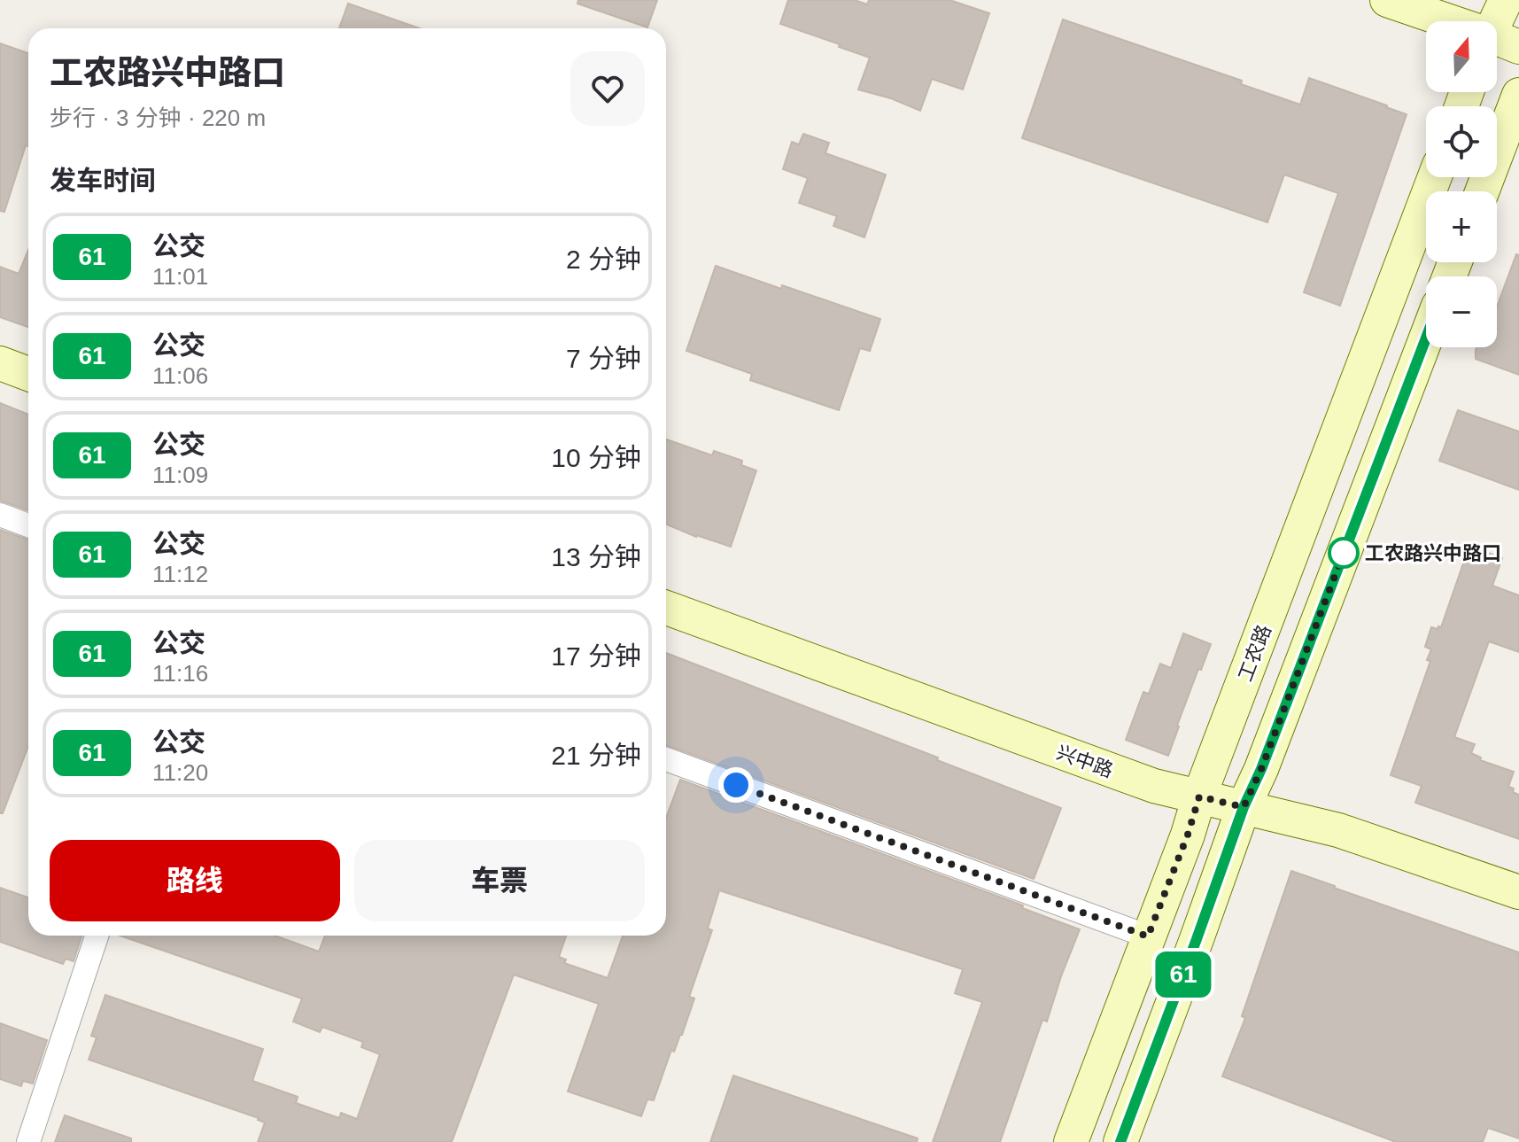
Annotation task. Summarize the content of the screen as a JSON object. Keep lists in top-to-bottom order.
{
  "streets": {
    "main road": ["工农路", "兴中路"]
  },
  "crossings": [
    ["工农路", "兴中路"]
  ],
  "places": ["工农路兴中路口"],
  "lines": ["bus line 61"],
  "north": "top",
  "page": {
    "on_map": "61",
    "map_buttons": ["+", "−"],
    "heading": [
      ["工农路兴中路口", "步行 · 3 分钟 · 220 m"],
      "发车时间"
    ],
    "list": [
      {
        "mark": "61",
        "name": "公交",
        "note": "11:01",
        "value": "2 分钟"
      },
      {
        "mark": "61",
        "name": "公交",
        "note": "11:06",
        "value": "7 分钟"
      },
      {
        "mark": "61",
        "name": "公交",
        "note": "11:09",
        "value": "10 分钟"
      },
      {
        "mark": "61",
        "name": "公交",
        "note": "11:12",
        "value": "13 分钟"
      },
      {
        "mark": "61",
        "name": "公交",
        "note": "11:16",
        "value": "17 分钟"
      },
      {
        "mark": "61",
        "name": "公交",
        "note": "11:20",
        "value": "21 分钟"
      }
    ],
    "buttons": ["路线", "车票"]
  }
}
